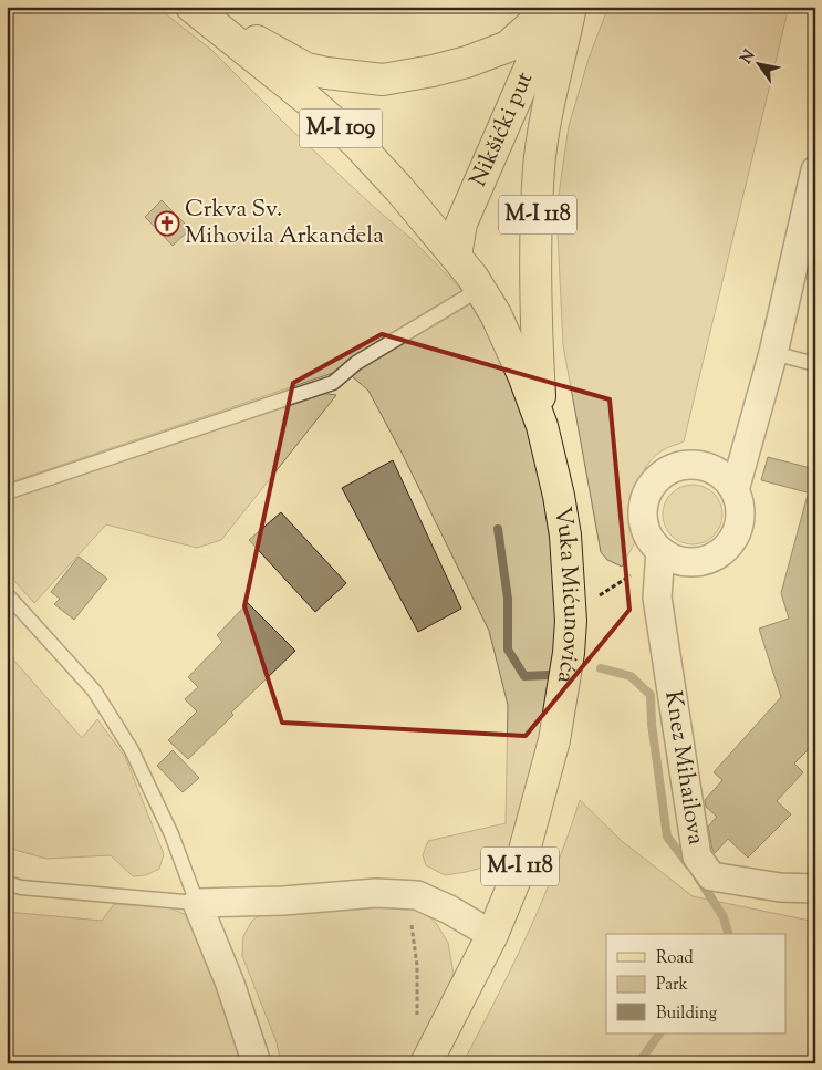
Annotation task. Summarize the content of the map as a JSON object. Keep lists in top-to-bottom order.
{
  "streets": {
    "main road": [
      "M-I 109",
      "Nikšićki put",
      "M-I 118",
      "Vuka Mićunovića"
    ],
    "street": ["Knez Mihailova"]
  },
  "crossings": [
    ["M-I 109", "Nikšićki put"],
    ["M-I 109", "Vuka Mićunovića"],
    ["Nikšićki put", "Vuka Mićunovića"],
    ["M-I 118", "Vuka Mićunovića"]
  ],
  "places": {
    "church": ["Crkva Sv. Mihovila Arkanđela"]
  },
  "legend": ["Road", "Park", "Building"],
  "north": "top left"
}
